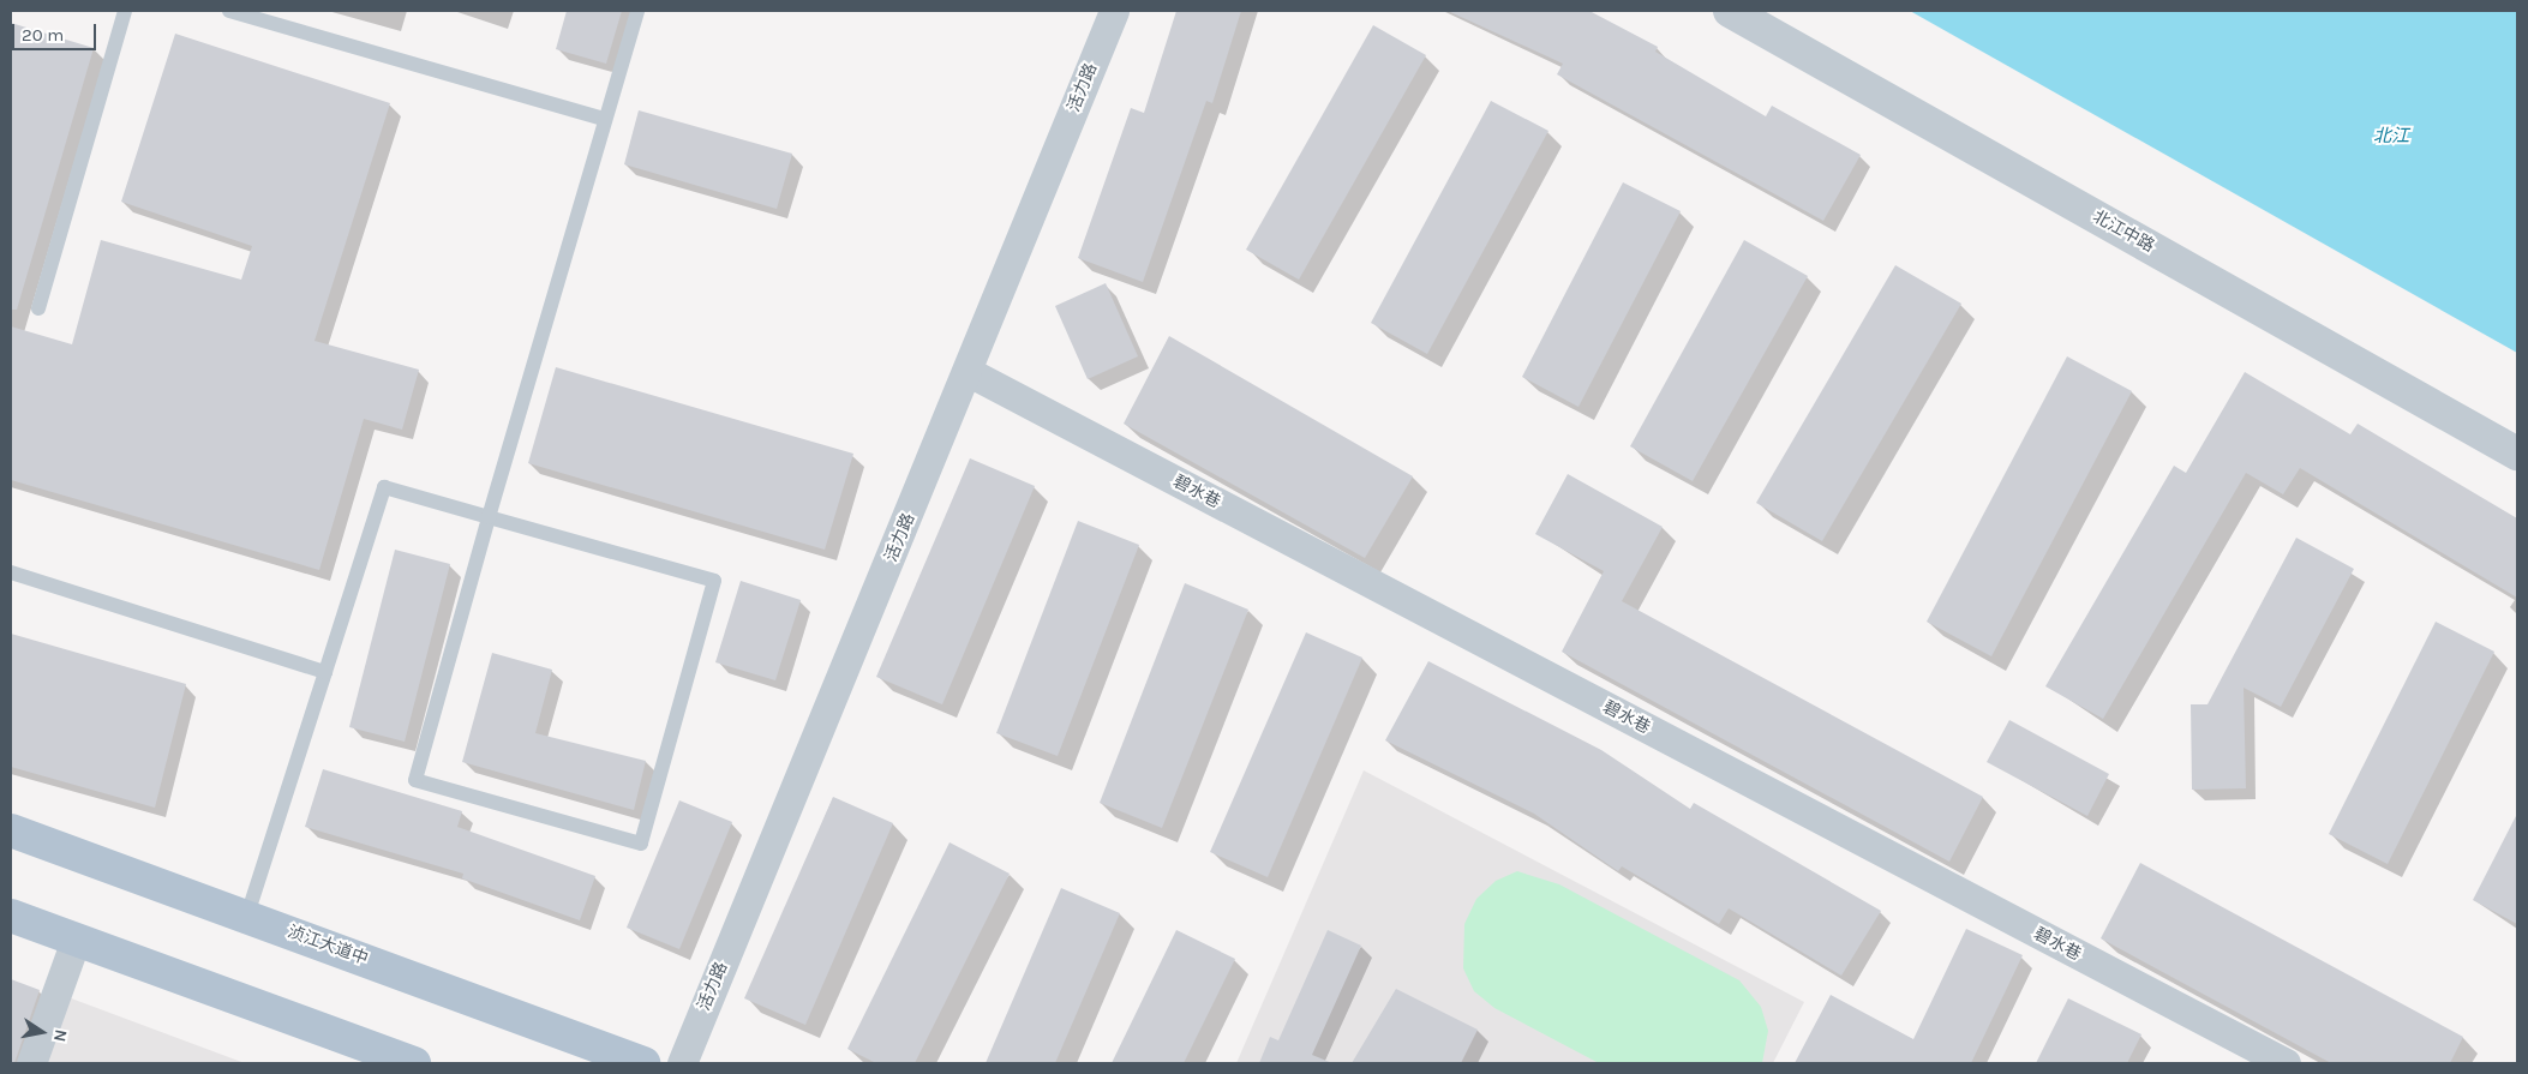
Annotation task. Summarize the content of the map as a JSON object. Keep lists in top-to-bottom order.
{
  "streets": {
    "main road": ["浈江大道中"],
    "street": ["活力路", "北江中路", "碧水巷"]
  },
  "crossings": [
    ["活力路", "碧水巷"]
  ],
  "water": ["北江"],
  "scale_bar": "20 m",
  "north": "right"
}
